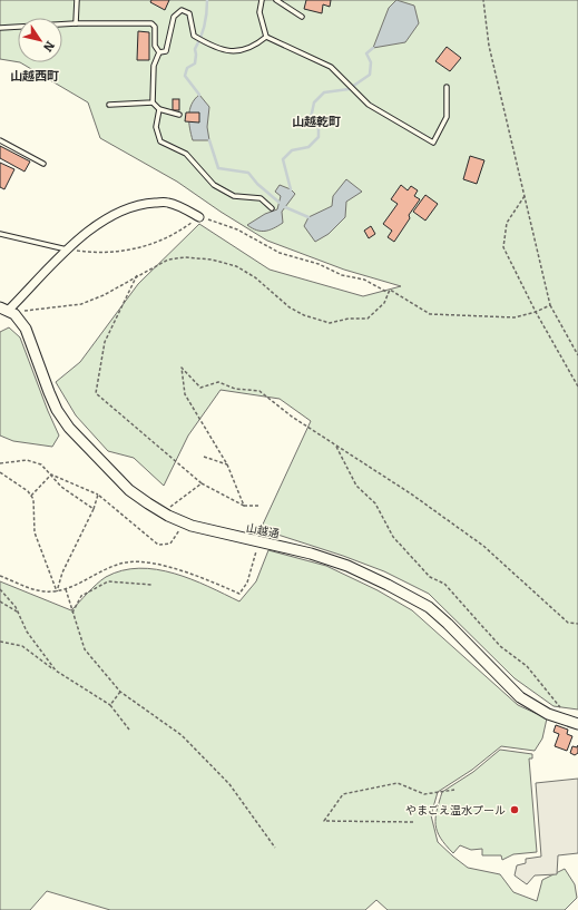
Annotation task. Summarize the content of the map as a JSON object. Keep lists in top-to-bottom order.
{
  "streets": {
    "street": ["山越通"]
  },
  "districts": ["山越西町", "山越乾町"],
  "places": ["やまごえ温水プール"],
  "north": "bottom right"
}
